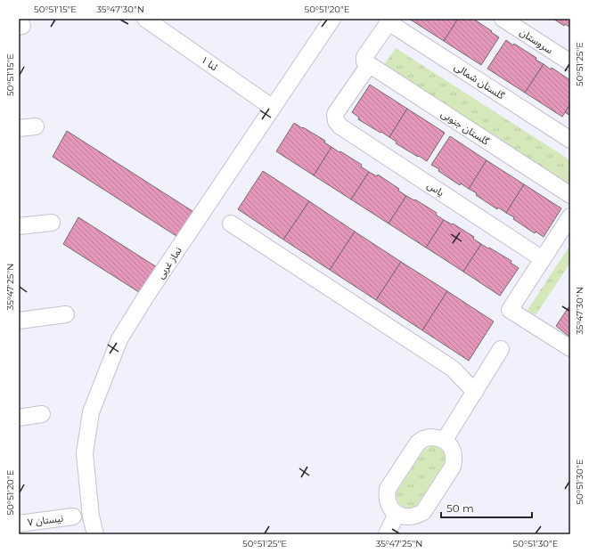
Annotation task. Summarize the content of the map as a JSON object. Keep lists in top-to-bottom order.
{
  "streets": {
    "street": [
      "سروستان",
      "ثنا ۱",
      "گلستان شمالی",
      "گلستان جنوبی",
      "یاس",
      "نماز غربی",
      "نیستان ۷"
    ]
  },
  "crossings": [
    ["ثنا ۱", "نماز غربی"],
    ["گلستان جنوبی", "یاس"]
  ],
  "scale_bar": "50 m",
  "coordinates": [
    "50°51'15\"E",
    "35°47'30\"N",
    "50°51'20\"E",
    "50°51'25\"E",
    "35°47'25\"N",
    "50°51'30\"E"
  ]
}
